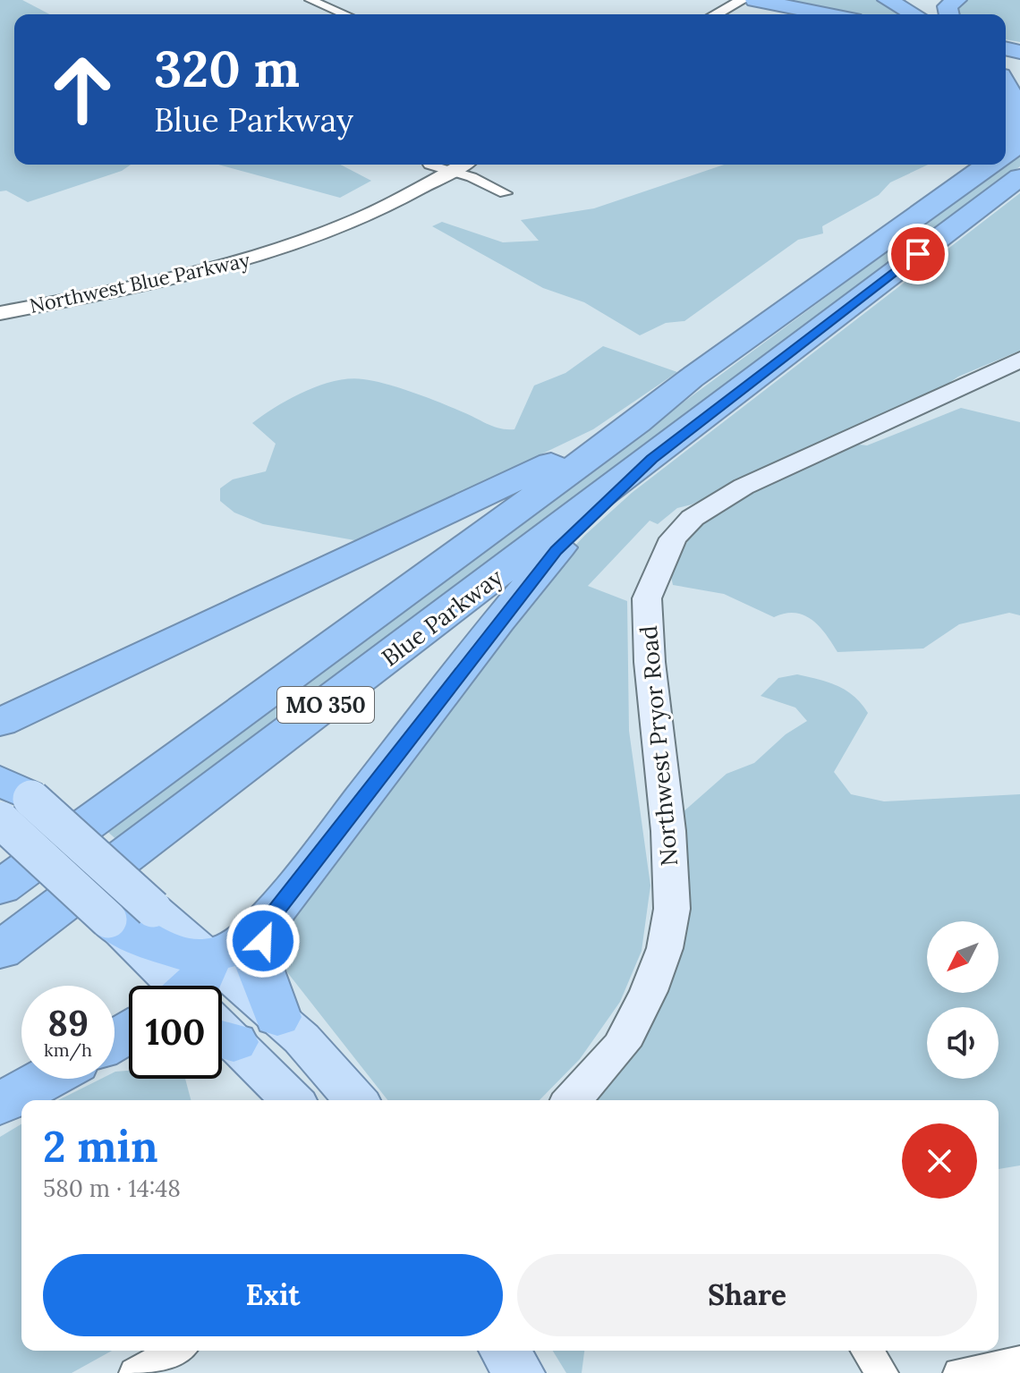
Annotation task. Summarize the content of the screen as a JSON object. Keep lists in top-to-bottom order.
{
  "streets": {
    "highway": ["Blue Parkway", "MO 350"],
    "main road": ["Northwest Pryor Road"],
    "street": ["Northwest Blue Parkway"]
  },
  "north": "bottom left",
  "page": {
    "turn": ["320 m", "Blue Parkway"],
    "speed": "89 km/h",
    "limit": "100",
    "heading": ["2 min", "580 m · 14:48"],
    "buttons": ["Exit", "Share"]
  }
}
